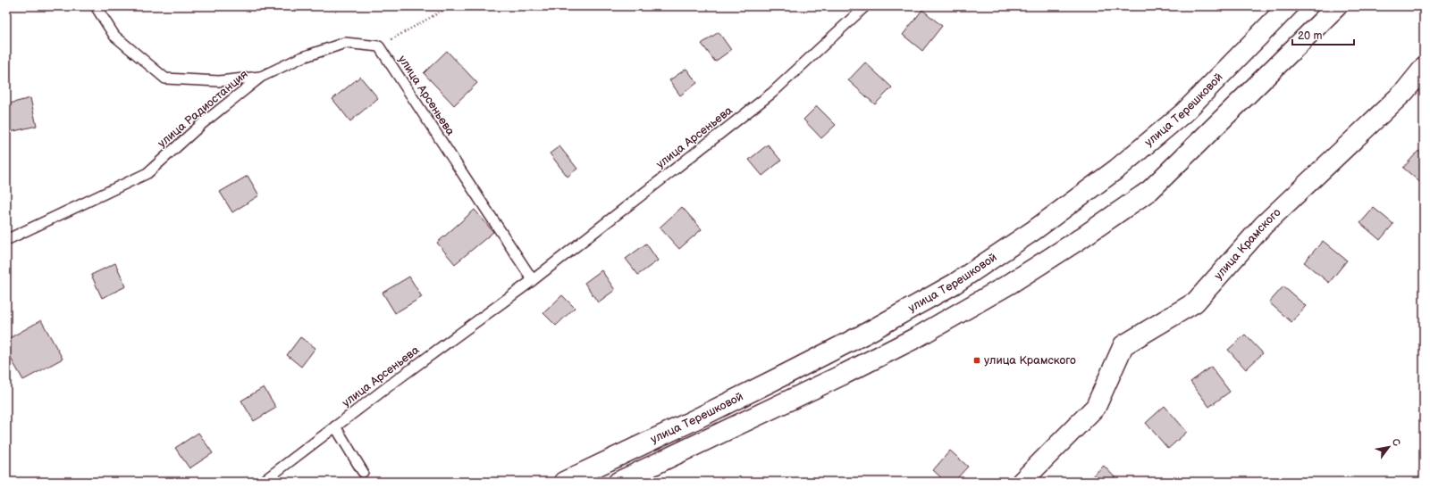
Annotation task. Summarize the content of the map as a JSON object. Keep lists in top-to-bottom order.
{
  "streets": {
    "main road": ["улица Терешковой", "улица Крамского"],
    "lane": ["улица Арсеньева", "улица Радиостанция"]
  },
  "places": {
    "transit": ["улица Крамского"]
  },
  "scale_bar": "20 m",
  "north": "top right"
}
